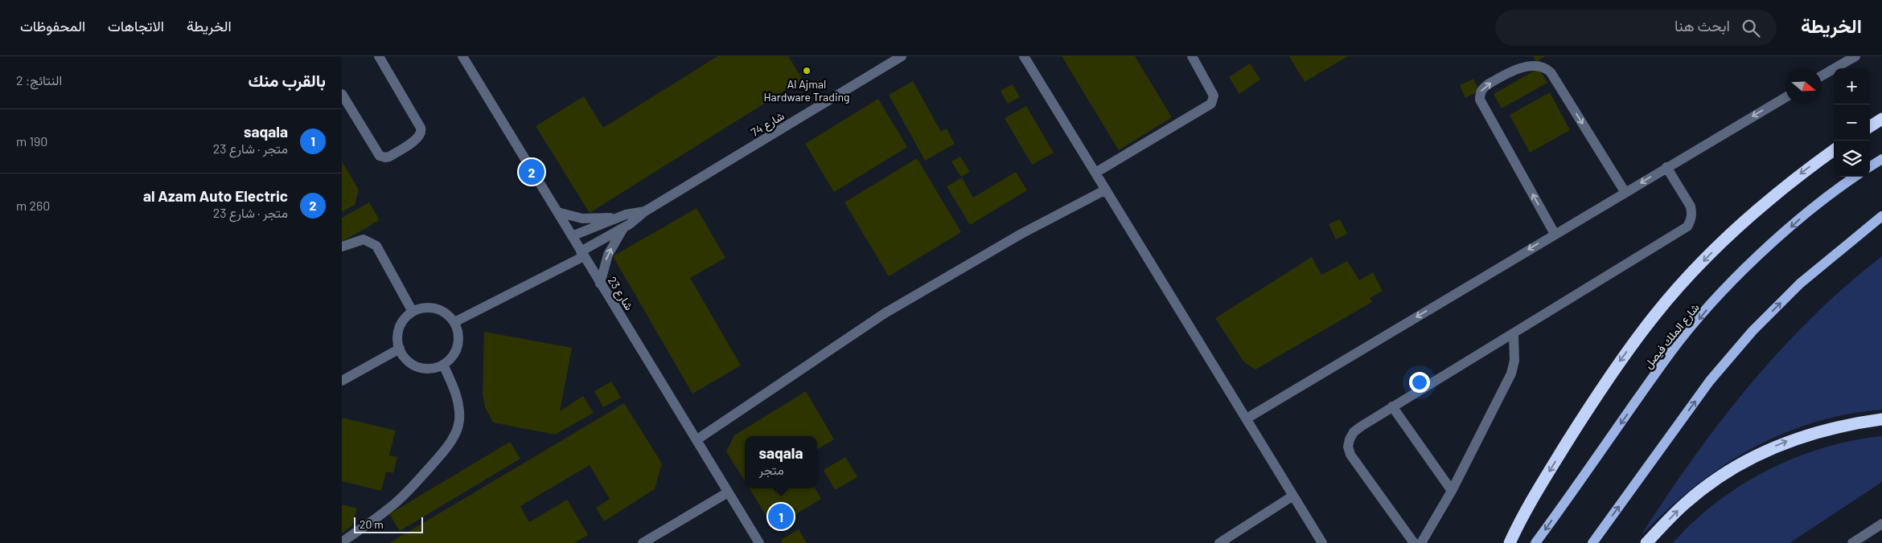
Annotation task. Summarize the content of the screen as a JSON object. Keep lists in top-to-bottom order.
{
  "streets": {
    "main road": ["شارع الملك فيصل"],
    "street": ["شارع 74", "شارع 23"]
  },
  "crossings": [
    ["شارع 74", "شارع 23"]
  ],
  "places": ["Al Ajmal Hardware Trading"],
  "scale_bar": "20 m",
  "north": "right",
  "page": {
    "header": "الخريطة",
    "search": "ابحث هنا",
    "nav": ["الخريطة", "الاتجاهات", "المحفوظات"],
    "heading": ["بالقرب منك", "النتائج: 2"],
    "map_buttons": ["+", "−"],
    "list": [
      {
        "mark": "1",
        "name": "saqala",
        "note": "متجر · شارع 23",
        "value": "190 m"
      },
      {
        "mark": "2",
        "name": "al Azam Auto Electric",
        "note": "متجر · شارع 23",
        "value": "260 m"
      }
    ],
    "pins": ["2", "1"],
    "popup": ["saqala", "متجر"],
    "scale": "20 m"
  }
}
